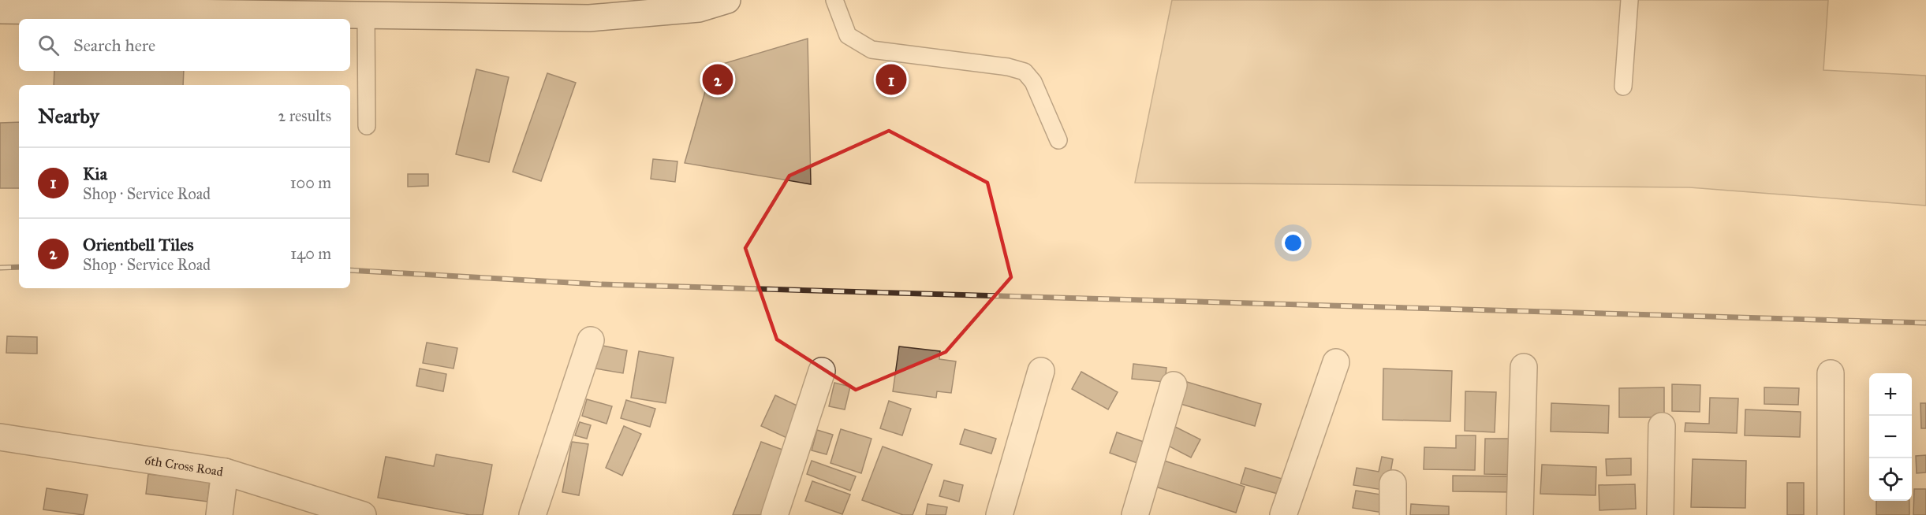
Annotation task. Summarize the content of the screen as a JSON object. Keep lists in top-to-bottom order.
{
  "streets": {
    "street": ["6th Cross Road"]
  },
  "page": {
    "search": "Search here",
    "pins": ["1", "2"],
    "heading": ["Nearby", "2 results"],
    "list": [
      {
        "mark": "1",
        "name": "Kia",
        "note": "Shop · Service Road",
        "value": "100 m"
      },
      {
        "mark": "2",
        "name": "Orientbell Tiles",
        "note": "Shop · Service Road",
        "value": "140 m"
      }
    ],
    "map_buttons": ["+", "−"]
  }
}
